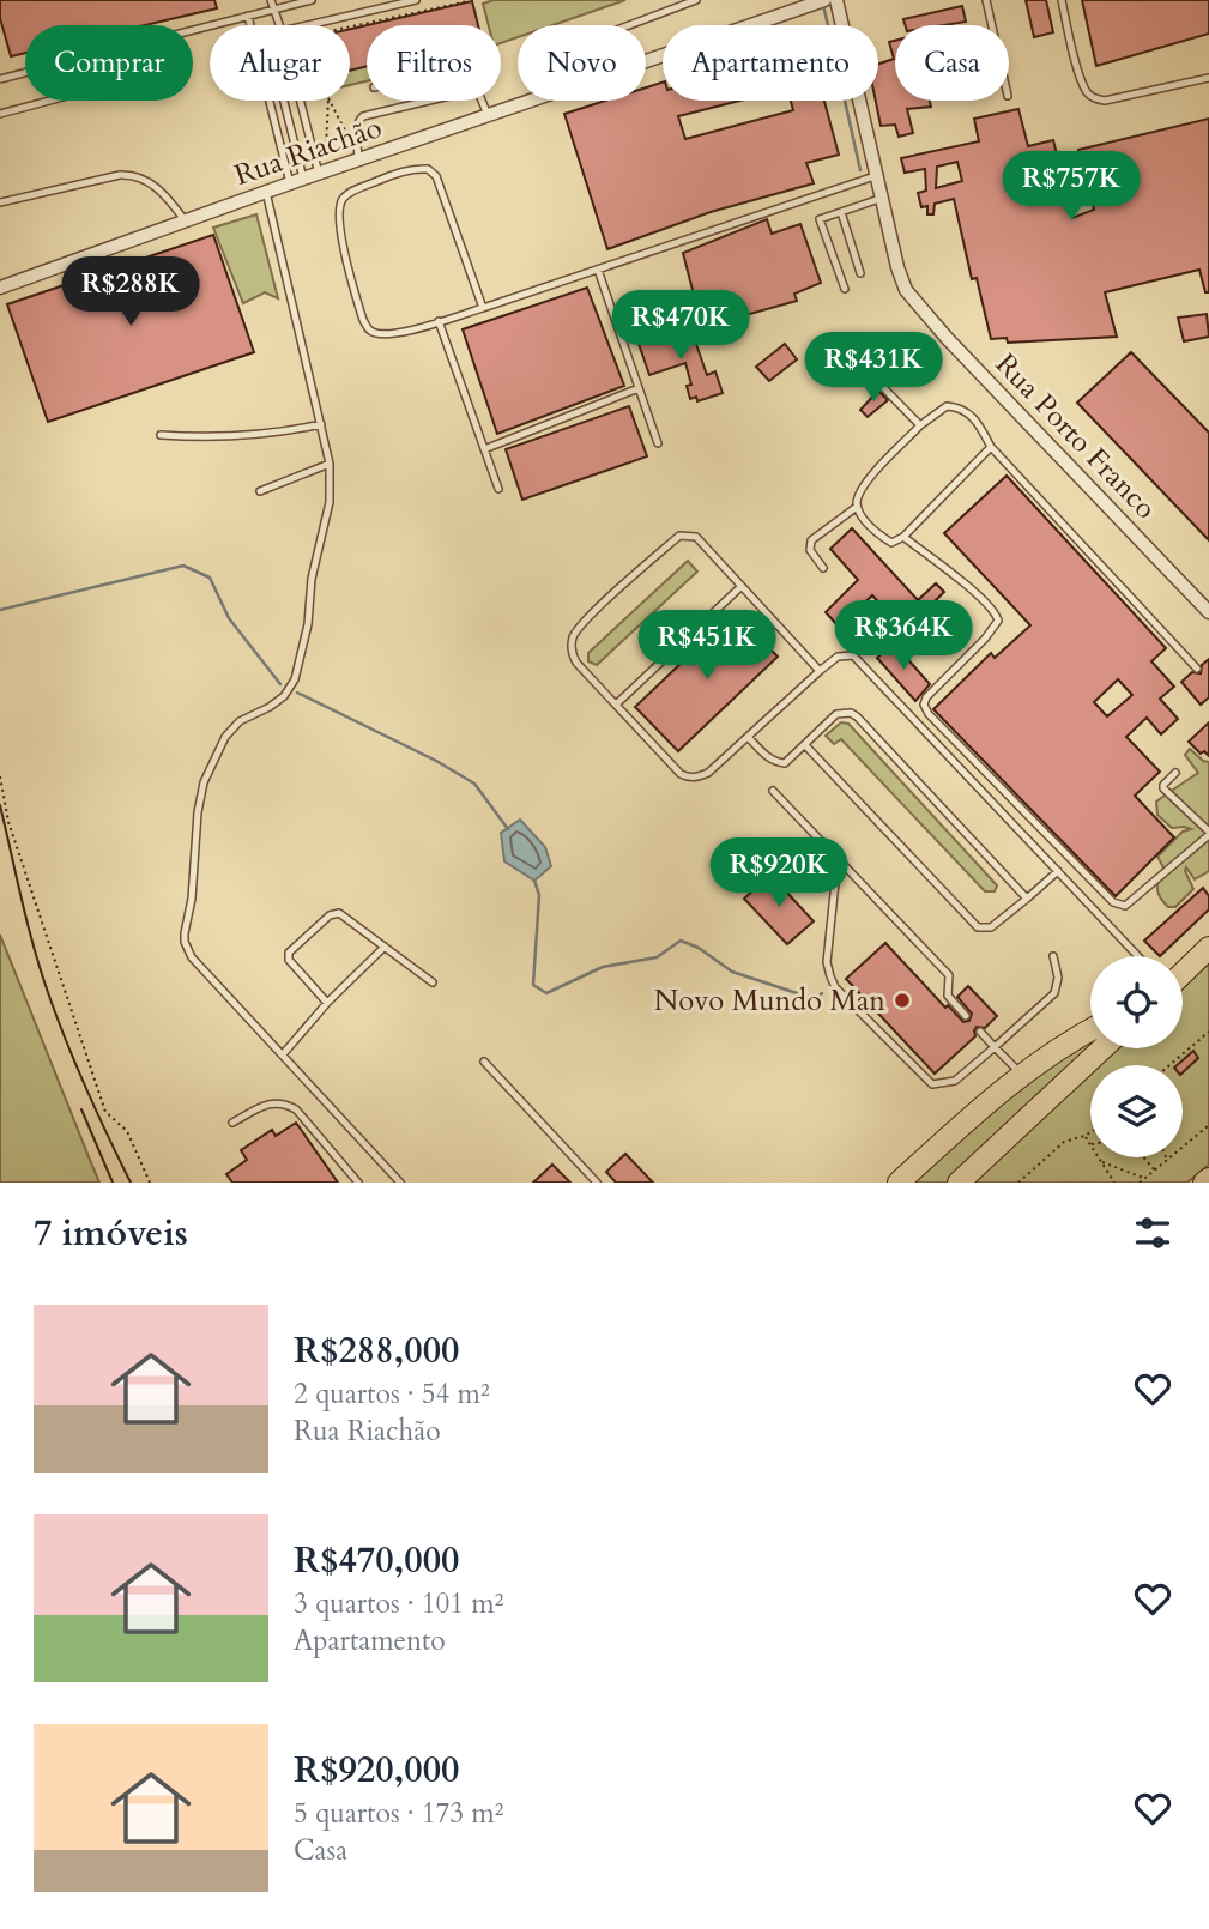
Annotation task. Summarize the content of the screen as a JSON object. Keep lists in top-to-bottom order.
{
  "streets": {
    "street": ["Rua Riachão", "Rua Porto Franco"]
  },
  "places": ["Novo Mundo Man"],
  "page": {
    "chip": [
      "Comprar",
      "Alugar",
      "Filtros",
      "Novo",
      "Apartamento",
      "Casa"
    ],
    "price": [
      "R$757K",
      "R$288K",
      "R$470K",
      "R$431K",
      "R$364K",
      "R$451K",
      "R$920K"
    ],
    "heading": "7 imóveis",
    "list": [
      {
        "name": "R$288,000",
        "note": "2 quartos · 54 m² · Rua Riachão"
      },
      {
        "name": "R$470,000",
        "note": "3 quartos · 101 m² · Apartamento"
      },
      {
        "name": "R$920,000",
        "note": "5 quartos · 173 m² · Casa"
      }
    ]
  }
}
